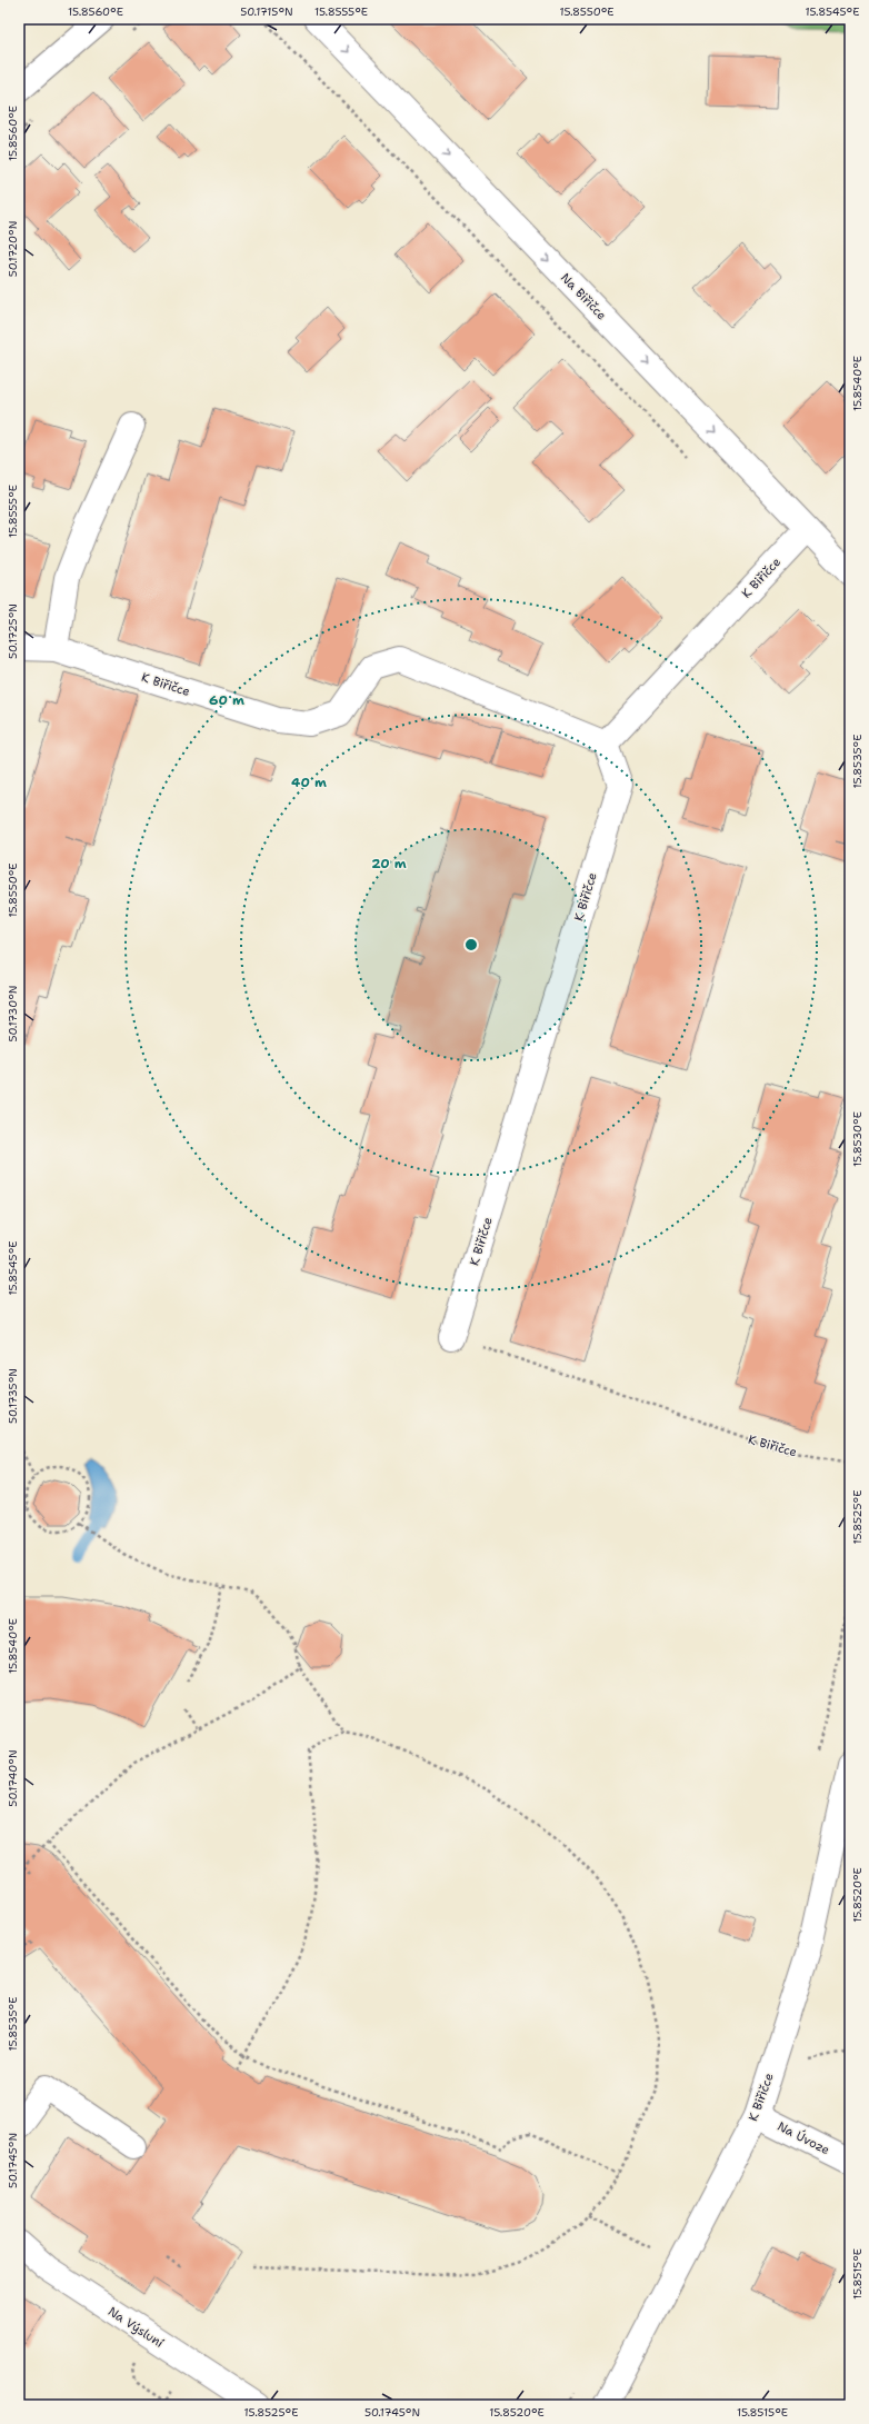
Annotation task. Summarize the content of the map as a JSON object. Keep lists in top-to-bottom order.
{
  "streets": {
    "street": [
      "Na Biřičce",
      "K Biřičce",
      "Na Úvoze",
      "Na Výsluní"
    ]
  },
  "crossings": [
    ["Na Biřičce", "K Biřičce"],
    ["K Biřičce", "Na Úvoze"]
  ],
  "one_way": ["Na Biřičce"],
  "coordinates": [
    "15.8560°E",
    "50.1715°N",
    "15.8555°E",
    "15.8550°E",
    "15.8545°E",
    "50.1720°N",
    "15.8540°E",
    "50.1725°N",
    "15.8535°E",
    "50.1730°N",
    "15.8530°E",
    "50.1735°N",
    "15.8525°E",
    "50.1740°N",
    "15.8520°E",
    "50.1745°N",
    "15.8515°E"
  ],
  "rings": ["60 m", "40 m", "20 m"]
}
